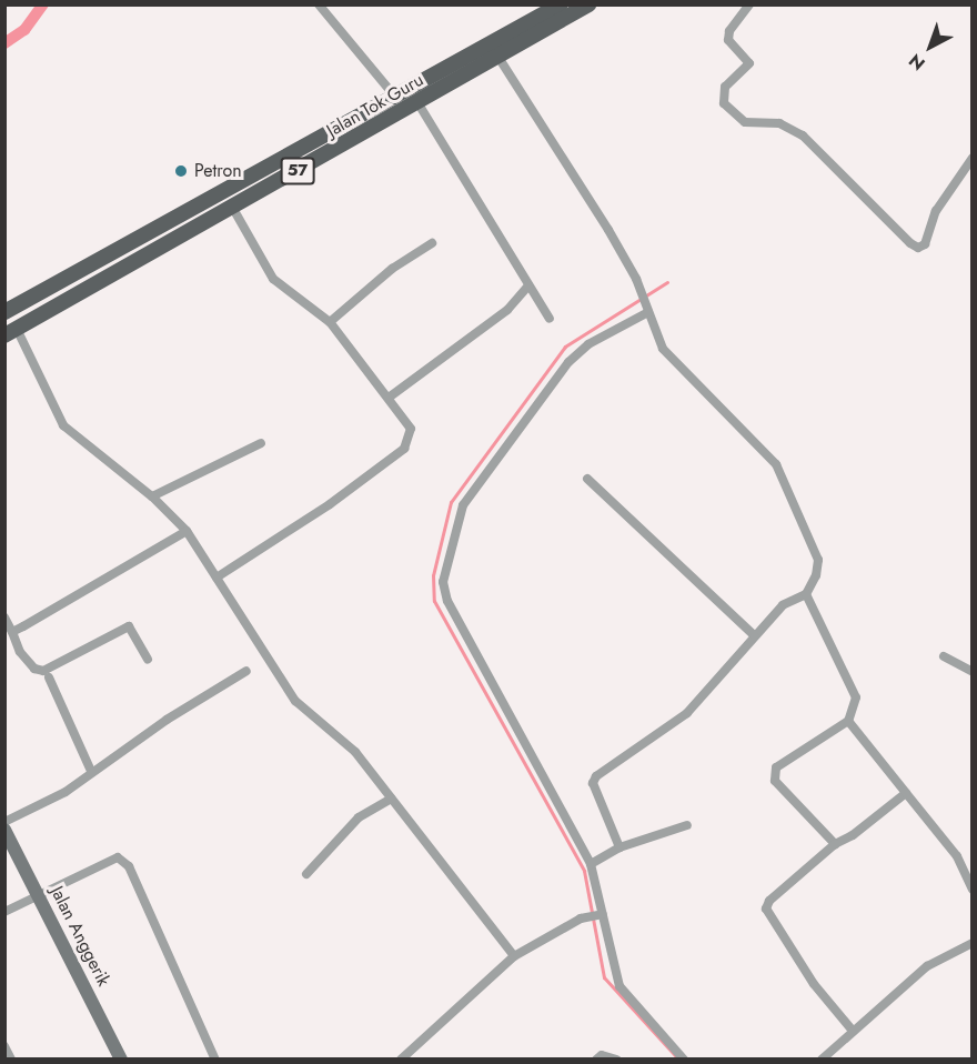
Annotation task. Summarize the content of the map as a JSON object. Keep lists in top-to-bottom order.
{
  "streets": {
    "main road": ["Jalan Tok Guru", "57", "Jalan Anggerik"]
  },
  "places": ["Petron"],
  "north": "bottom left"
}
